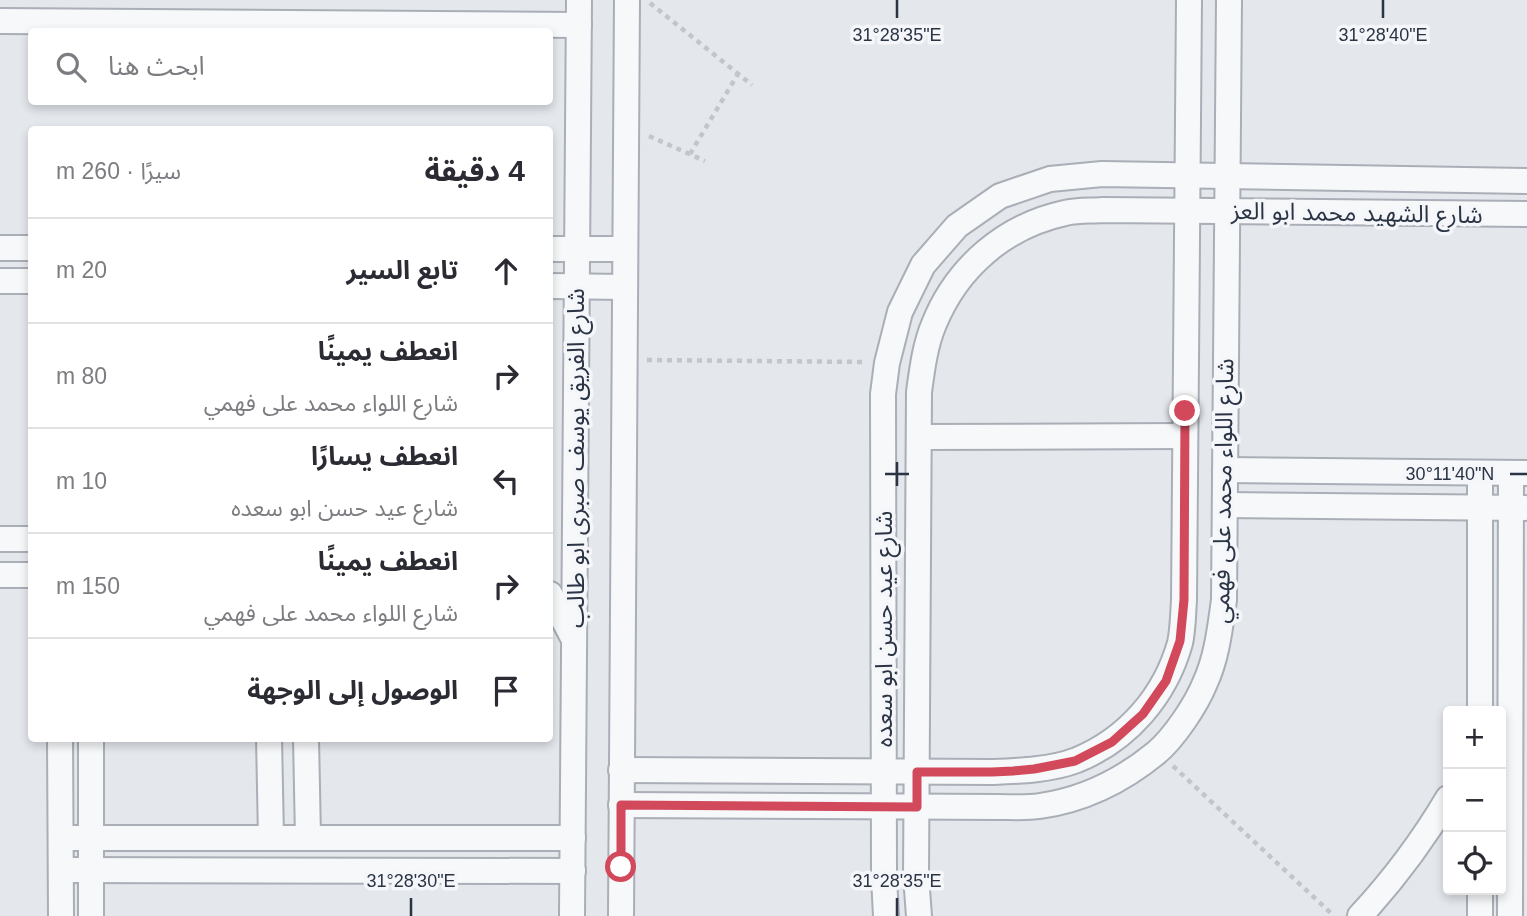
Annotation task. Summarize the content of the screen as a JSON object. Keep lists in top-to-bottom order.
{
  "streets": {
    "street": [
      "شارع الشهيد محمد ابو العز",
      "شارع الفريق يوسف صبرى ابو طالب",
      "شارع اللواء محمد على فهمي",
      "شارع عيد حسن ابو سعده"
    ]
  },
  "crossings": [
    ["شارع الشهيد محمد ابو العز", "شارع اللواء محمد على فهمي"],
    ["شارع الشهيد محمد ابو العز", "شارع عيد حسن ابو سعده"],
    ["شارع الفريق يوسف صبرى ابو طالب", "شارع اللواء محمد على فهمي"],
    ["شارع اللواء محمد على فهمي", "شارع عيد حسن ابو سعده"]
  ],
  "page": {
    "search": "ابحث هنا",
    "heading": ["4 دقيقة", "سيرًا · 260 m"],
    "list": [
      ["تابع السير", "20 m"],
      ["انعطف يمينًا", "شارع اللواء محمد على فهمي", "80 m"],
      ["انعطف يسارًا", "شارع عيد حسن ابو سعده", "10 m"],
      ["انعطف يمينًا", "شارع اللواء محمد على فهمي", "150 m"],
      "الوصول إلى الوجهة"
    ],
    "map_buttons": ["+", "−"]
  },
  "coordinates": [
    "31°28'35\"E",
    "31°28'40\"E",
    "30°11'40\"N",
    "31°28'30\"E"
  ]
}
